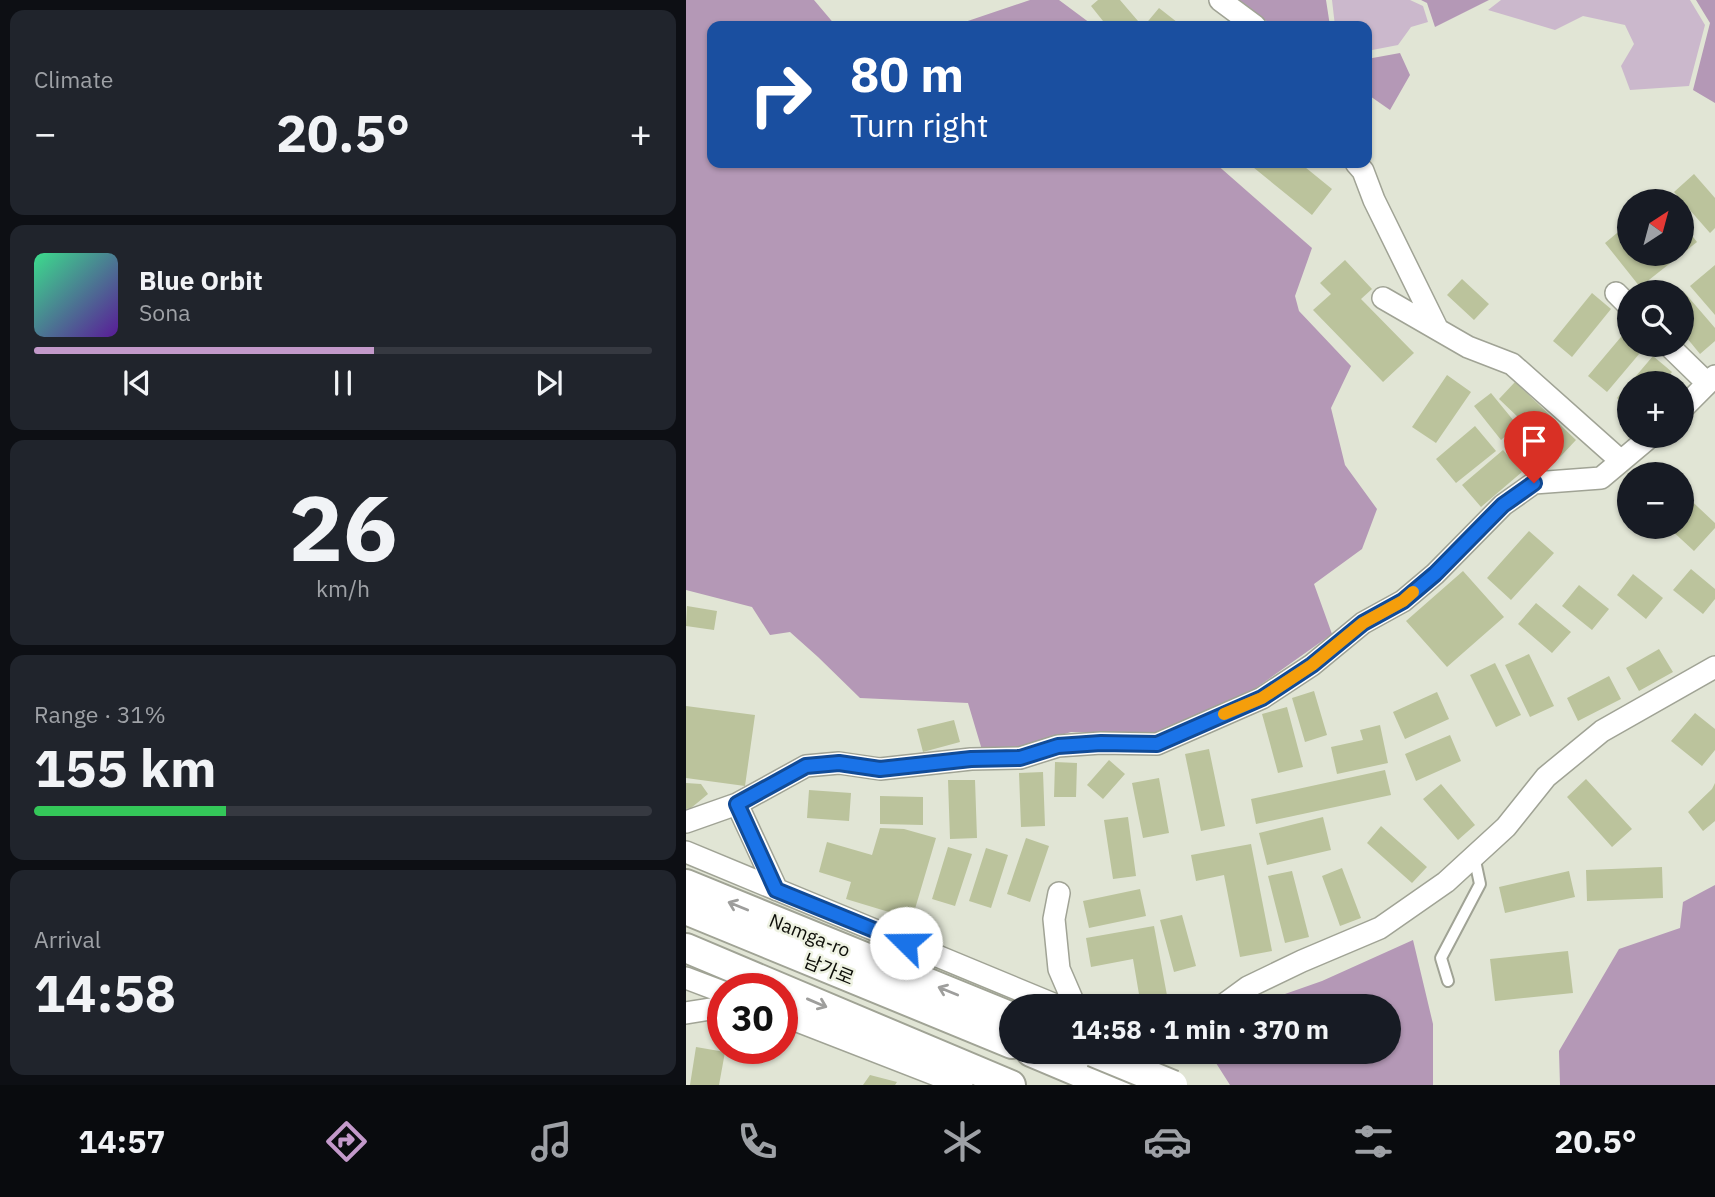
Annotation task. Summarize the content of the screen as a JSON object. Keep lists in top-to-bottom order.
{
  "streets": {
    "main road": ["Namga-ro", "남가로"]
  },
  "north": "top right",
  "page": {
    "tile": [
      "Climate",
      ["26", "km/h"],
      ["Range · 31%", "155 km"],
      ["Arrival", "14:58"]
    ],
    "turn": ["80 m", "Turn right"],
    "heat": ["−", "20.5°", "+"],
    "map_buttons": ["+", "−"],
    "song": ["Blue Orbit", "Sona"],
    "limit": "30",
    "trip": "14:58 · 1 min · 370 m",
    "tabs": ["14:57", "20.5°"]
  }
}
